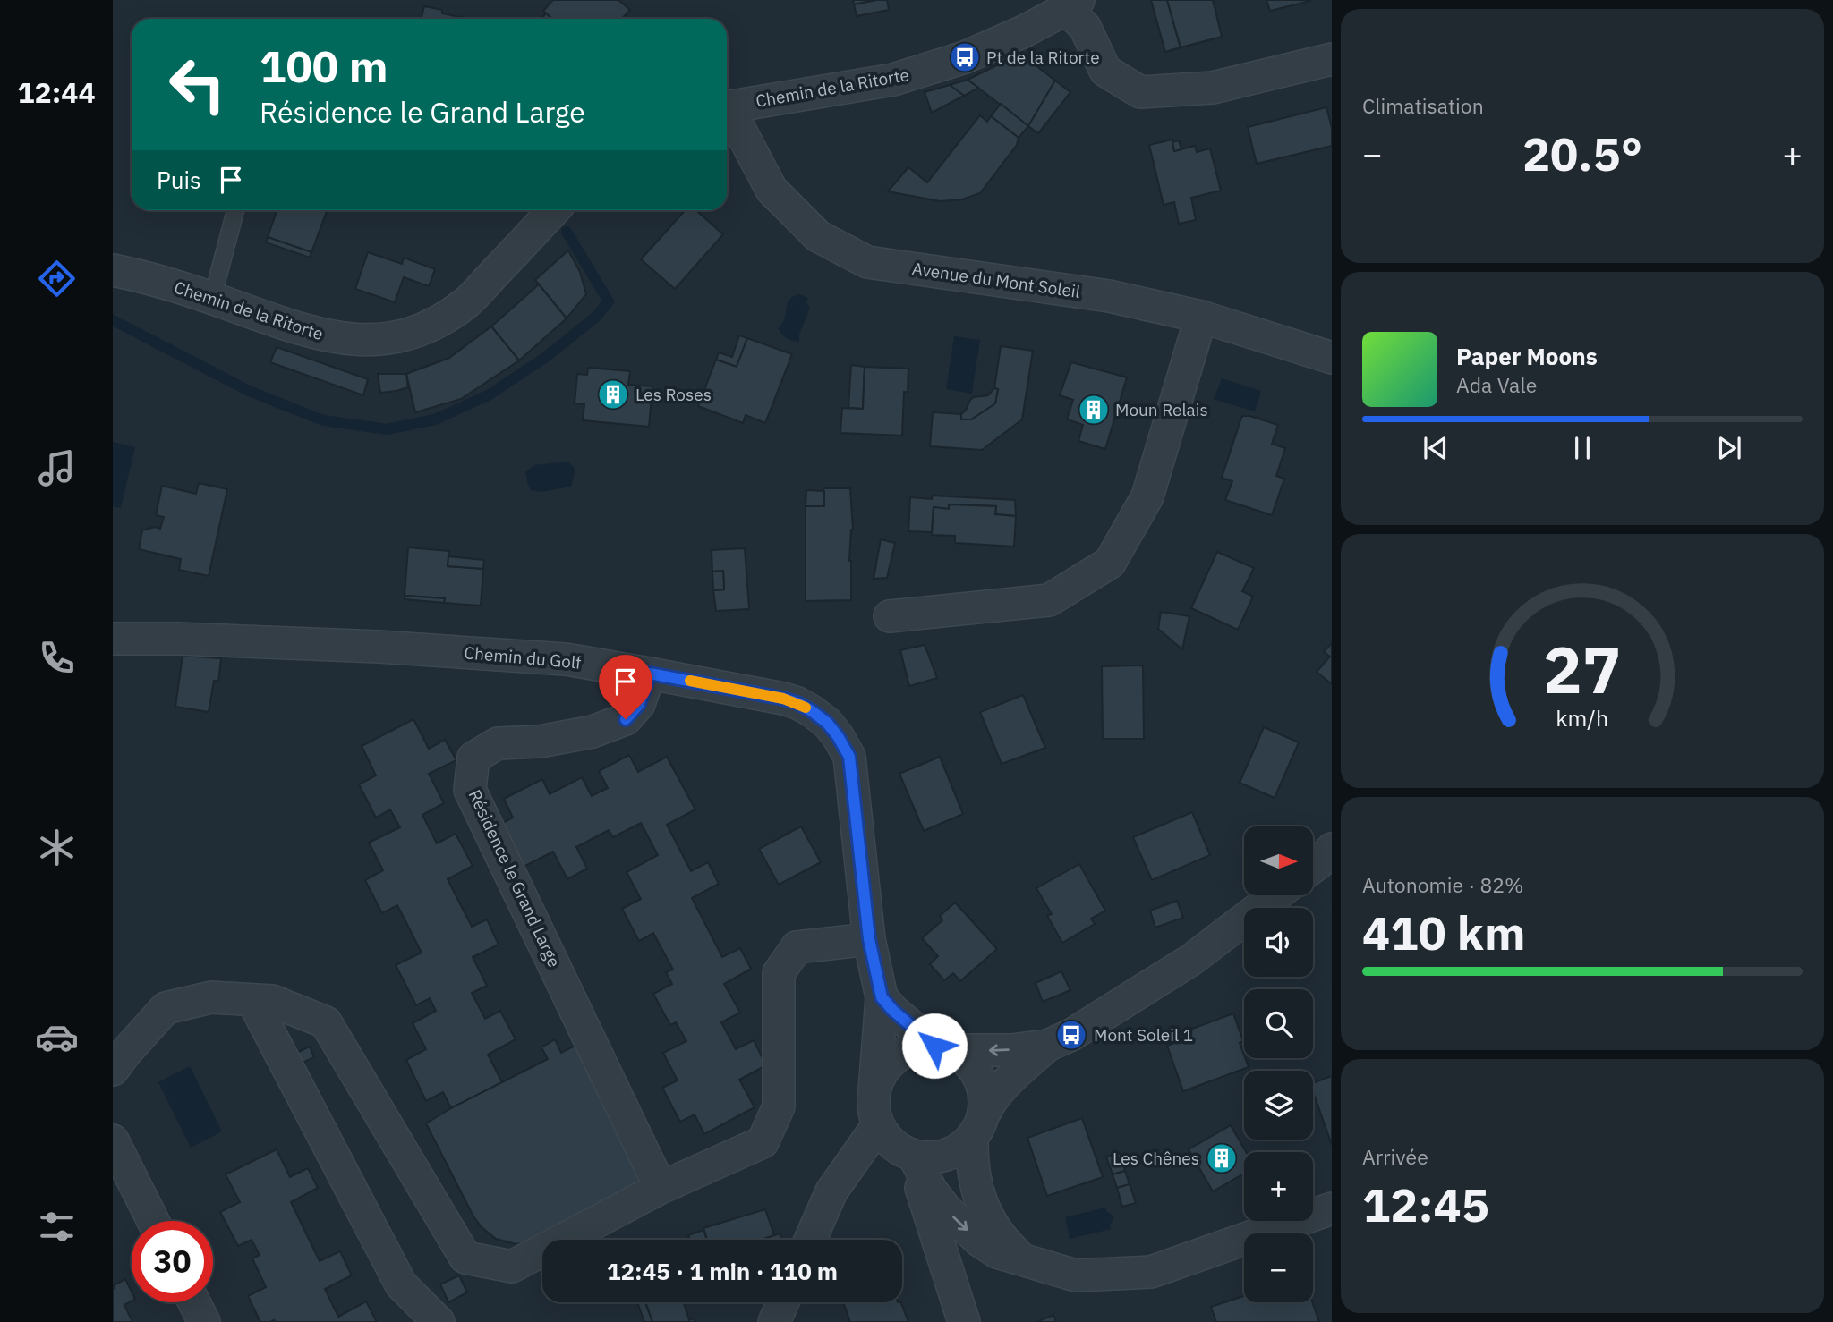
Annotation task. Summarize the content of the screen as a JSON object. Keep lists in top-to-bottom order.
{
  "streets": {
    "street": [
      "Chemin de la Ritorte",
      "Avenue du Mont Soleil",
      "Chemin du Golf",
      "Résidence le Grand Large"
    ]
  },
  "crossings": [
    ["Chemin du Golf", "Résidence le Grand Large"]
  ],
  "places": {
    "bus stop": ["Pt de la Ritorte", "Mont Soleil 1"],
    "building": ["Les Roses", "Moun Relais", "Les Chênes"]
  },
  "north": "right",
  "page": {
    "tabs": "12:44",
    "tile": [
      "Climatisation",
      ["Autonomie · 82%", "410 km"],
      ["Arrivée", "12:45"]
    ],
    "turn": ["100 m", "Résidence le Grand Large"],
    "heat": ["−", "20.5°", "+"],
    "then": "Puis",
    "song": ["Paper Moons", "Ada Vale"],
    "map_buttons": ["+", "−"],
    "limit": "30",
    "trip": "12:45 · 1 min · 110 m",
    "gauge": ["27", "km/h"]
  }
}
